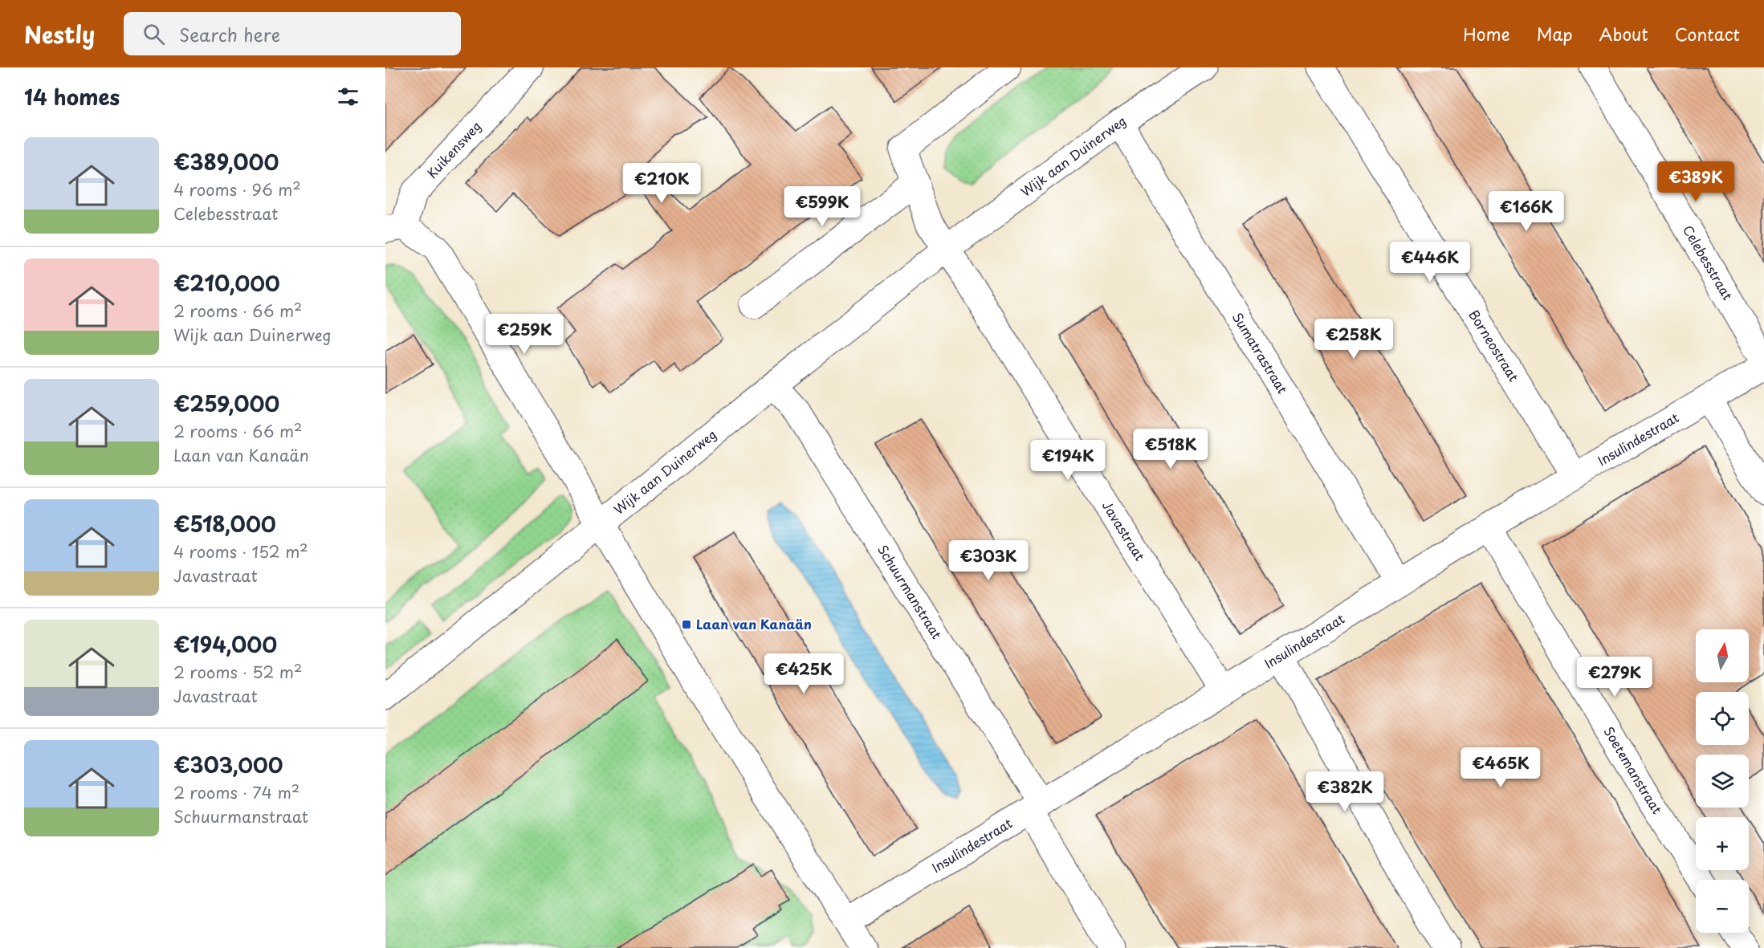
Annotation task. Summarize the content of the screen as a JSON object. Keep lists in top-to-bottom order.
{
  "streets": {
    "street": [
      "Kuikensweg",
      "Wijk aan Duinerweg",
      "Celebesstraat",
      "Borneostraat",
      "Sumatrastraat",
      "Insulindestraat",
      "Javastraat",
      "Schuurmanstraat",
      "Soetemanstraat"
    ]
  },
  "crossings": [
    ["Wijk aan Duinerweg", "Sumatrastraat"],
    ["Wijk aan Duinerweg", "Javastraat"],
    ["Wijk aan Duinerweg", "Schuurmanstraat"],
    ["Borneostraat", "Insulindestraat"],
    ["Sumatrastraat", "Insulindestraat"],
    ["Insulindestraat", "Javastraat"],
    ["Insulindestraat", "Schuurmanstraat"],
    ["Insulindestraat", "Soetemanstraat"]
  ],
  "places": {
    "transit": ["Laan van Kanaän"]
  },
  "north": "top",
  "page": {
    "header": "Nestly",
    "search": "Search here",
    "nav": [
      "Home",
      "Map",
      "About",
      "Contact"
    ],
    "heading": "14 homes",
    "list": [
      {
        "name": "€389,000",
        "note": "4 rooms · 96 m² · Celebesstraat"
      },
      {
        "name": "€210,000",
        "note": "2 rooms · 66 m² · Wijk aan Duinerweg"
      },
      {
        "name": "€259,000",
        "note": "2 rooms · 66 m² · Laan van Kanaän"
      },
      {
        "name": "€518,000",
        "note": "4 rooms · 152 m² · Javastraat"
      },
      {
        "name": "€194,000",
        "note": "2 rooms · 52 m² · Javastraat"
      },
      {
        "name": "€303,000",
        "note": "2 rooms · 74 m² · Schuurmanstraat"
      }
    ],
    "price": [
      "€389K",
      "€210K",
      "€599K",
      "€166K",
      "€446K",
      "€259K",
      "€258K",
      "€518K",
      "€194K",
      "€303K",
      "€425K",
      "€279K",
      "€465K",
      "€382K"
    ],
    "map_buttons": ["+", "−"]
  }
}
